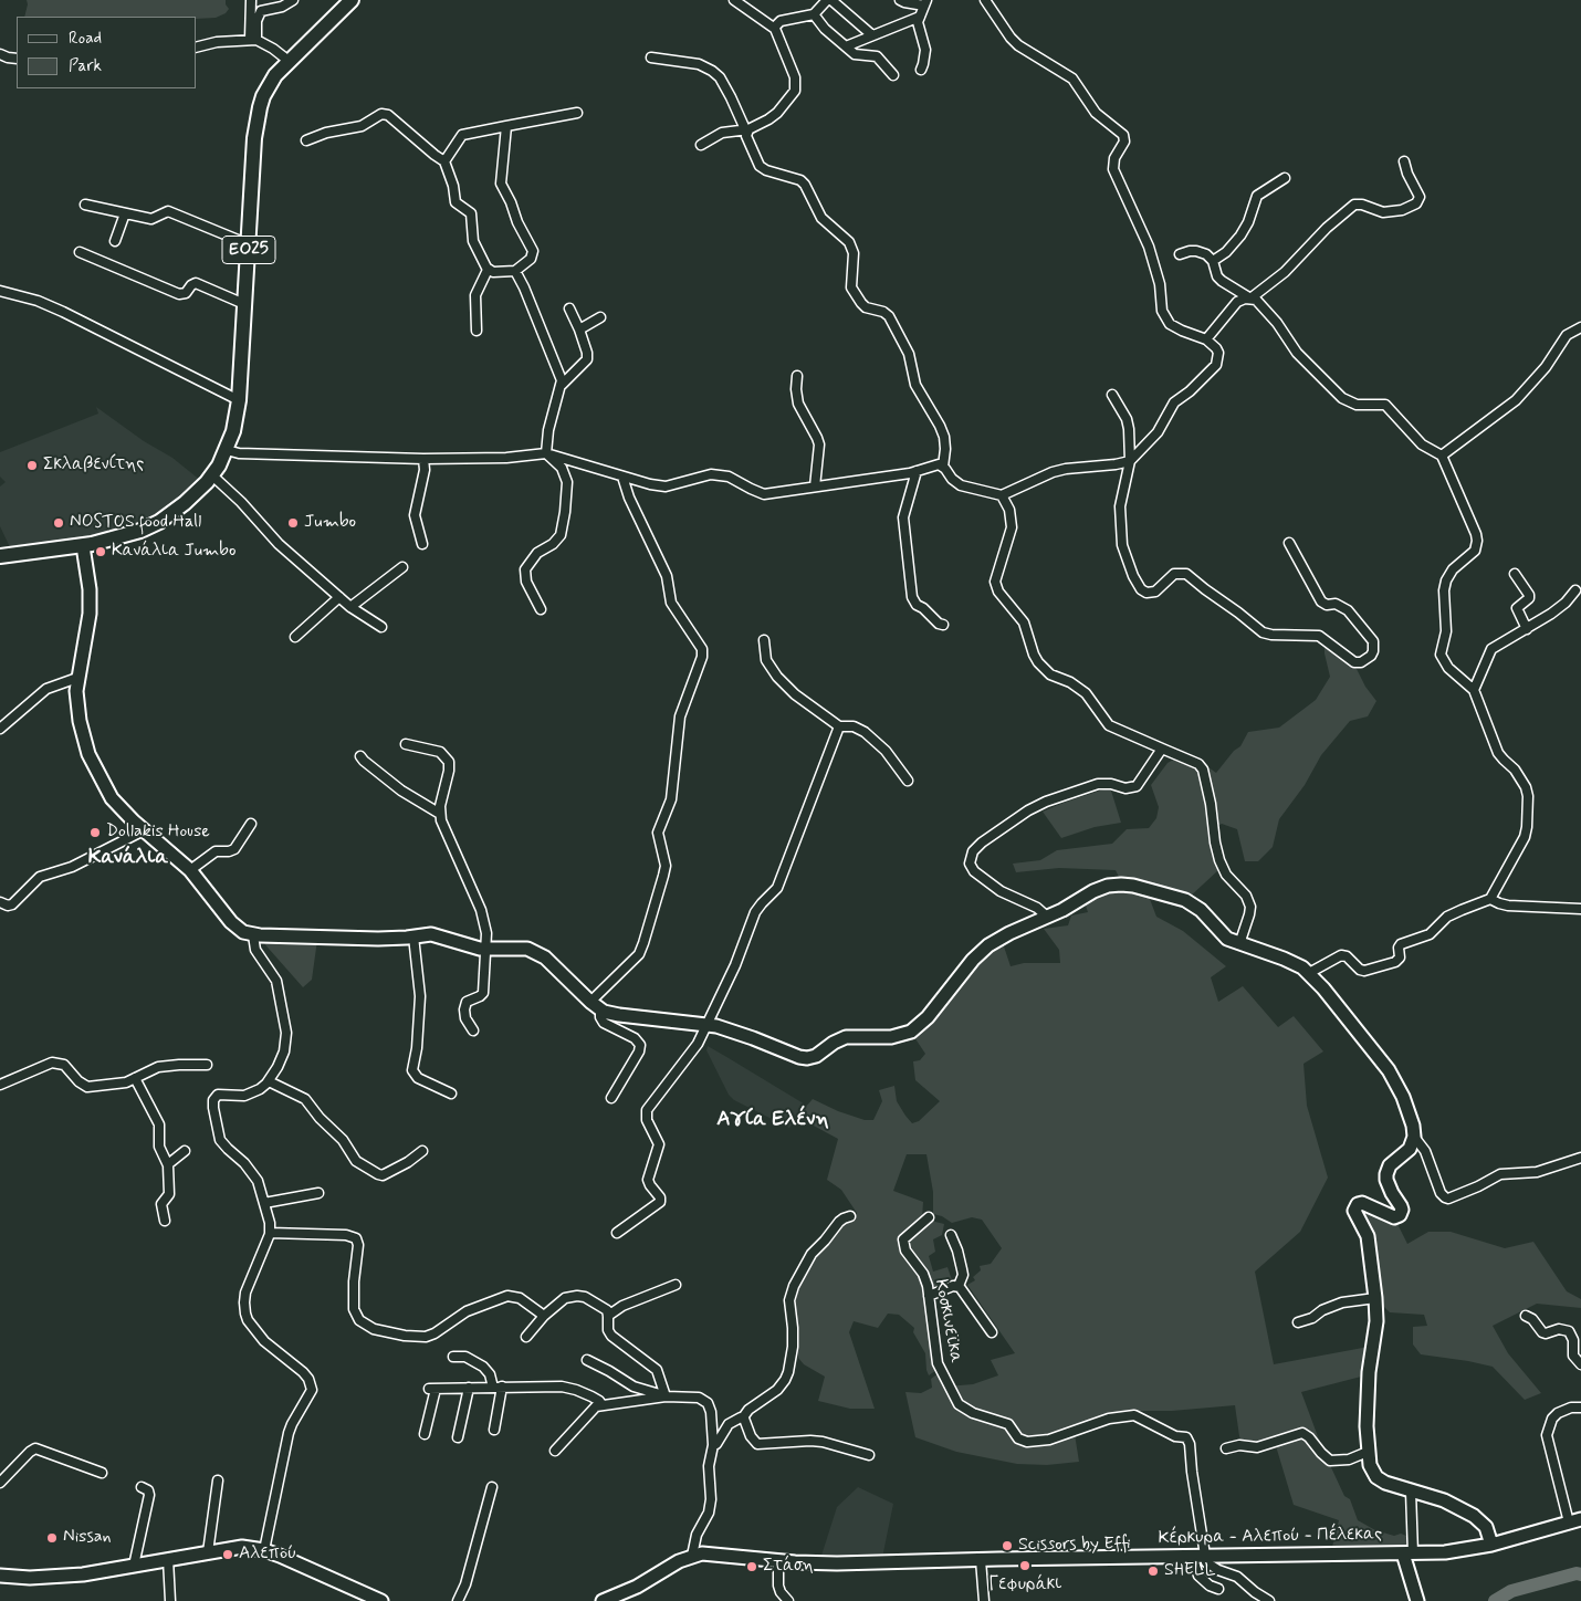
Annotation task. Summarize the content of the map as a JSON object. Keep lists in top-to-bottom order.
{
  "streets": {
    "main road": ["ΕΟ25"],
    "street": ["Κοσκινεϊκα", "Κέρκυρα - Αλεπού - Πέλεκας"]
  },
  "crossings": [
    ["Κοσκινεϊκα", "Κέρκυρα - Αλεπού - Πέλεκας"]
  ],
  "districts": ["Κανάλια", "Αγία Ελένη"],
  "places": [
    "Σκλαβενίτης",
    "NOSTOS food Hall",
    "Jumbo",
    "Κανάλια Jumbo",
    "Dollakis House",
    "Nissan",
    "Scissors by Effi",
    "Αλεπού",
    "Γεφυράκι",
    "Στάση",
    "SHELL"
  ],
  "legend": ["Road", "Park"]
}
